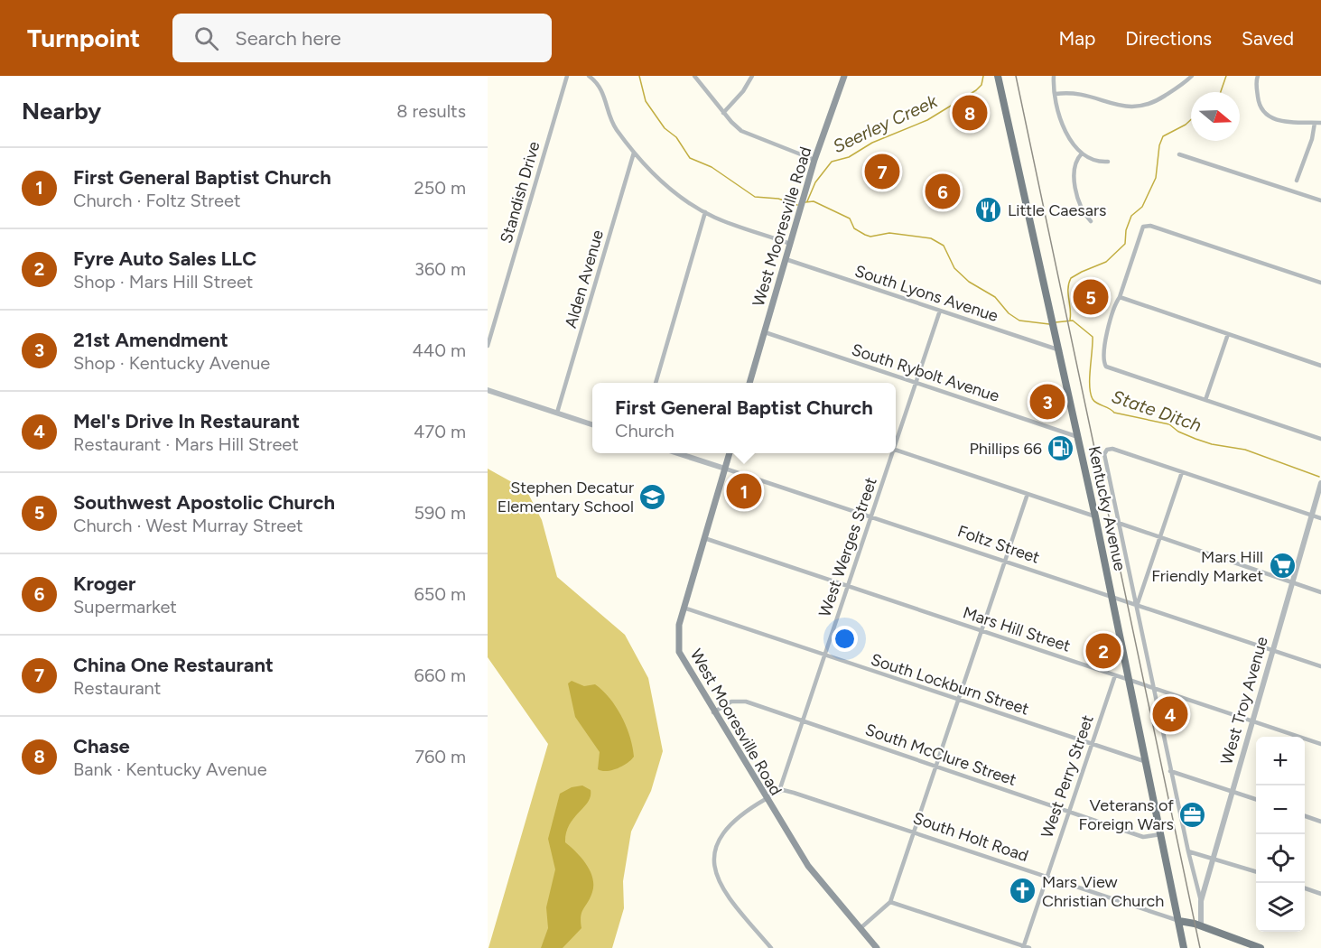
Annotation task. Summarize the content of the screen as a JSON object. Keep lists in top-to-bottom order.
{
  "streets": {
    "main road": ["West Mooresville Road", "Kentucky Avenue", "South Holt Road"],
    "street": [
      "Standish Drive",
      "Alden Avenue",
      "South Lyons Avenue",
      "South Rybolt Avenue",
      "Foltz Street",
      "West Werges Street",
      "Mars Hill Street",
      "South Lockburn Street",
      "West Troy Avenue",
      "South McClure Street",
      "West Perry Street"
    ]
  },
  "crossings": [
    ["West Mooresville Road", "South Lyons Avenue"],
    ["West Mooresville Road", "South Rybolt Avenue"],
    ["West Mooresville Road", "Foltz Street"],
    ["West Mooresville Road", "Mars Hill Street"],
    ["West Mooresville Road", "South Lockburn Street"],
    ["West Mooresville Road", "South McClure Street"],
    ["South Lyons Avenue", "Kentucky Avenue"],
    ["South Lyons Avenue", "West Werges Street"],
    ["South Rybolt Avenue", "Kentucky Avenue"],
    ["South Rybolt Avenue", "West Werges Street"],
    ["Kentucky Avenue", "Foltz Street"],
    ["Kentucky Avenue", "Mars Hill Street"],
    ["Kentucky Avenue", "South Lockburn Street"],
    ["Kentucky Avenue", "South McClure Street"],
    ["Kentucky Avenue", "South Holt Road"],
    ["Foltz Street", "West Werges Street"],
    ["Foltz Street", "West Troy Avenue"],
    ["West Werges Street", "Mars Hill Street"],
    ["West Werges Street", "South Lockburn Street"],
    ["West Werges Street", "South McClure Street"],
    ["West Werges Street", "South Holt Road"],
    ["Mars Hill Street", "West Troy Avenue"],
    ["Mars Hill Street", "West Perry Street"],
    ["South Lockburn Street", "West Perry Street"],
    ["West Troy Avenue", "South Holt Road"],
    ["South McClure Street", "West Perry Street"],
    ["West Perry Street", "South Holt Road"]
  ],
  "water": ["Seerley Creek", "State Ditch"],
  "places": {
    "restaurant": ["Little Caesars"],
    "fuel station": ["Phillips 66"],
    "school or university": ["Stephen Decatur Elementary School"],
    "supermarket": ["Mars Hill Friendly Market"],
    "office": ["Veterans of Foreign Wars"],
    "church": ["Mars View Christian Church"]
  },
  "north": "right",
  "page": {
    "header": "Turnpoint",
    "search": "Search here",
    "nav": ["Map", "Directions", "Saved"],
    "heading": ["Nearby", "8 results"],
    "pins": [
      "8",
      "7",
      "6",
      "5",
      "3",
      "1",
      "2",
      "4"
    ],
    "list": [
      {
        "mark": "1",
        "name": "First General Baptist Church",
        "note": "Church · Foltz Street",
        "value": "250 m"
      },
      {
        "mark": "2",
        "name": "Fyre Auto Sales LLC",
        "note": "Shop · Mars Hill Street",
        "value": "360 m"
      },
      {
        "mark": "3",
        "name": "21st Amendment",
        "note": "Shop · Kentucky Avenue",
        "value": "440 m"
      },
      {
        "mark": "4",
        "name": "Mel's Drive In Restaurant",
        "note": "Restaurant · Mars Hill Street",
        "value": "470 m"
      },
      {
        "mark": "5",
        "name": "Southwest Apostolic Church",
        "note": "Church · West Murray Street",
        "value": "590 m"
      },
      {
        "mark": "6",
        "name": "Kroger",
        "note": "Supermarket",
        "value": "650 m"
      },
      {
        "mark": "7",
        "name": "China One Restaurant",
        "note": "Restaurant",
        "value": "660 m"
      },
      {
        "mark": "8",
        "name": "Chase",
        "note": "Bank · Kentucky Avenue",
        "value": "760 m"
      }
    ],
    "popup": ["First General Baptist Church", "Church"],
    "map_buttons": ["+", "−"]
  }
}
